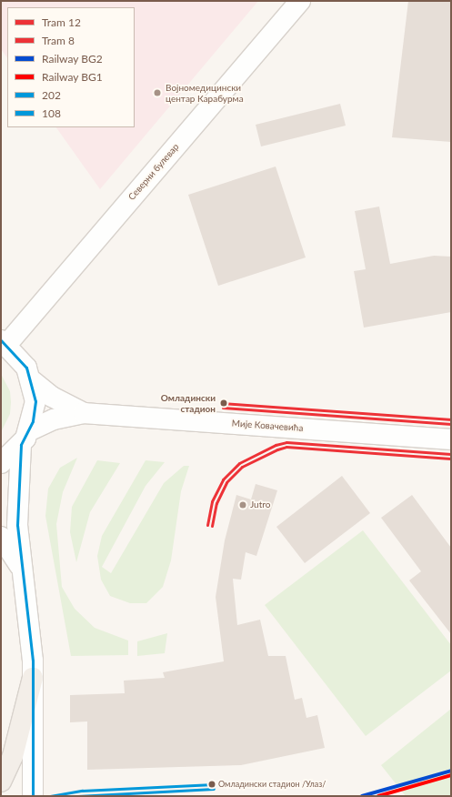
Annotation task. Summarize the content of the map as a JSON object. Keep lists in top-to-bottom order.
{
  "streets": {
    "main road": ["Северни булевар", "Мије Ковачевића"]
  },
  "crossings": [
    ["Северни булевар", "Мије Ковачевића"]
  ],
  "places": [
    "Војномедицински центар Карабурма",
    "Омладински стадион",
    "Jutro",
    "Омладински стадион /Улаз/"
  ],
  "lines": [
    "transit line 202",
    "tram line 12",
    "tram line 8",
    "rail line BG2",
    "rail line BG1",
    "transit line 108"
  ],
  "legend": [
    "Tram 12",
    "Tram 8",
    "Railway BG2",
    "Railway BG1",
    "202",
    "108"
  ]
}
